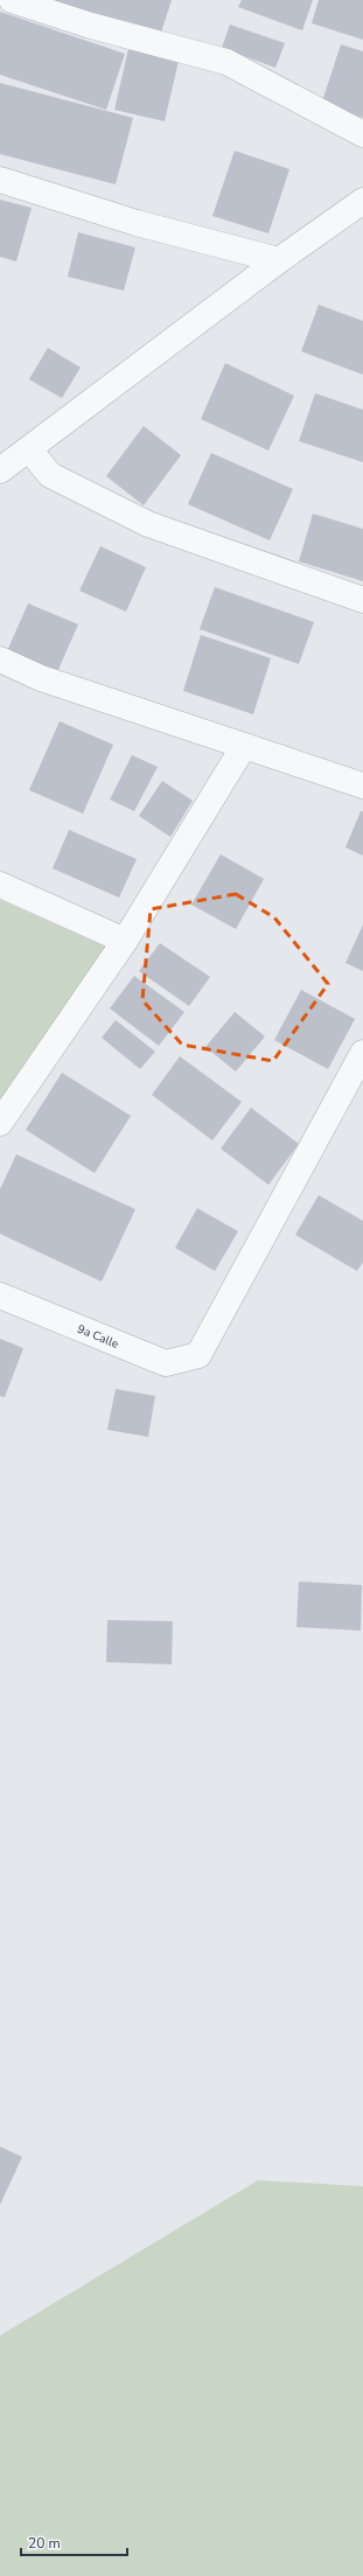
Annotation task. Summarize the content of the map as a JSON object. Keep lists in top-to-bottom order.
{
  "streets": {
    "street": ["9a Calle"]
  },
  "scale_bar": "20 m"
}
